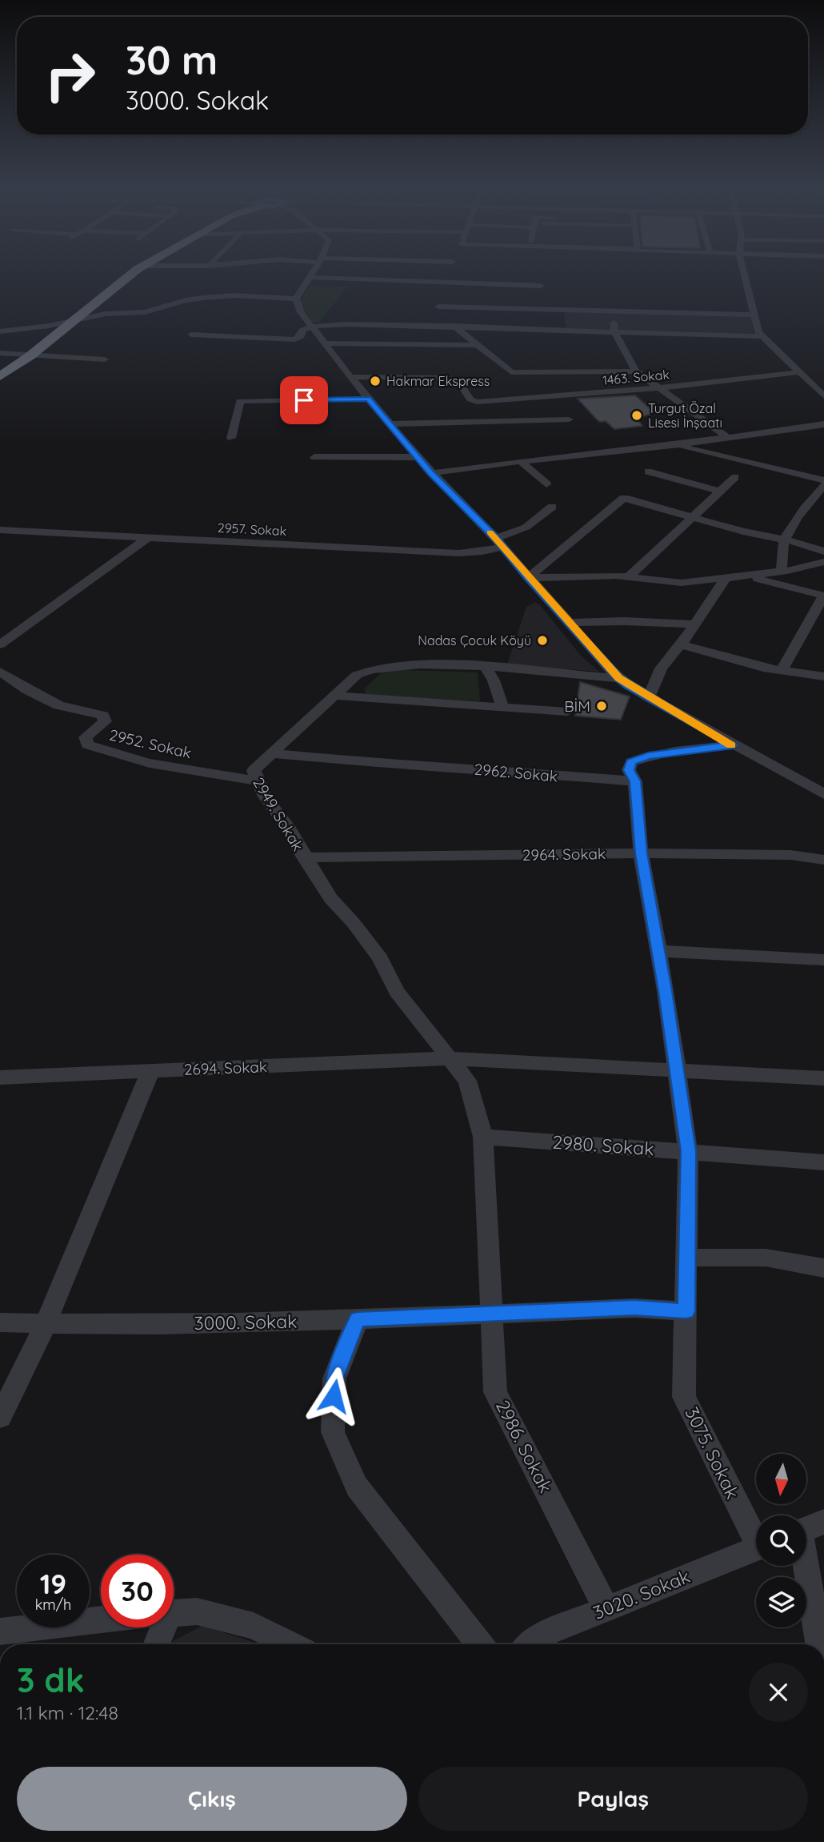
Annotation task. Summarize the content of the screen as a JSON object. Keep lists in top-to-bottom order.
{
  "streets": {
    "street": [
      "1463. Sokak",
      "2957. Sokak",
      "2952. Sokak",
      "2962. Sokak",
      "2949. Sokak",
      "2964. Sokak",
      "2694. Sokak",
      "2980. Sokak",
      "3000. Sokak",
      "2986. Sokak",
      "3075. Sokak",
      "3020. Sokak"
    ]
  },
  "crossings": [
    ["2952. Sokak", "2949. Sokak"],
    ["2962. Sokak", "2949. Sokak"],
    ["2962. Sokak", "3075. Sokak"],
    ["2949. Sokak", "2964. Sokak"],
    ["2949. Sokak", "2694. Sokak"],
    ["2949. Sokak", "2980. Sokak"],
    ["2949. Sokak", "2986. Sokak"],
    ["2964. Sokak", "3075. Sokak"],
    ["2980. Sokak", "2986. Sokak"],
    ["2980. Sokak", "3075. Sokak"],
    ["3000. Sokak", "2986. Sokak"],
    ["3000. Sokak", "3075. Sokak"],
    ["2986. Sokak", "3020. Sokak"]
  ],
  "places": [
    "Hakmar Ekspress",
    "Turgut Özal Lisesi İnşaatı",
    "Nadas Çocuk Köyü",
    "BİM"
  ],
  "north": "bottom",
  "page": {
    "turn": ["30 m", "3000. Sokak"],
    "speed": "19 km/h",
    "limit": "30",
    "heading": ["3 dk", "1.1 km · 12:48"],
    "buttons": ["Çıkış", "Paylaş"]
  }
}
